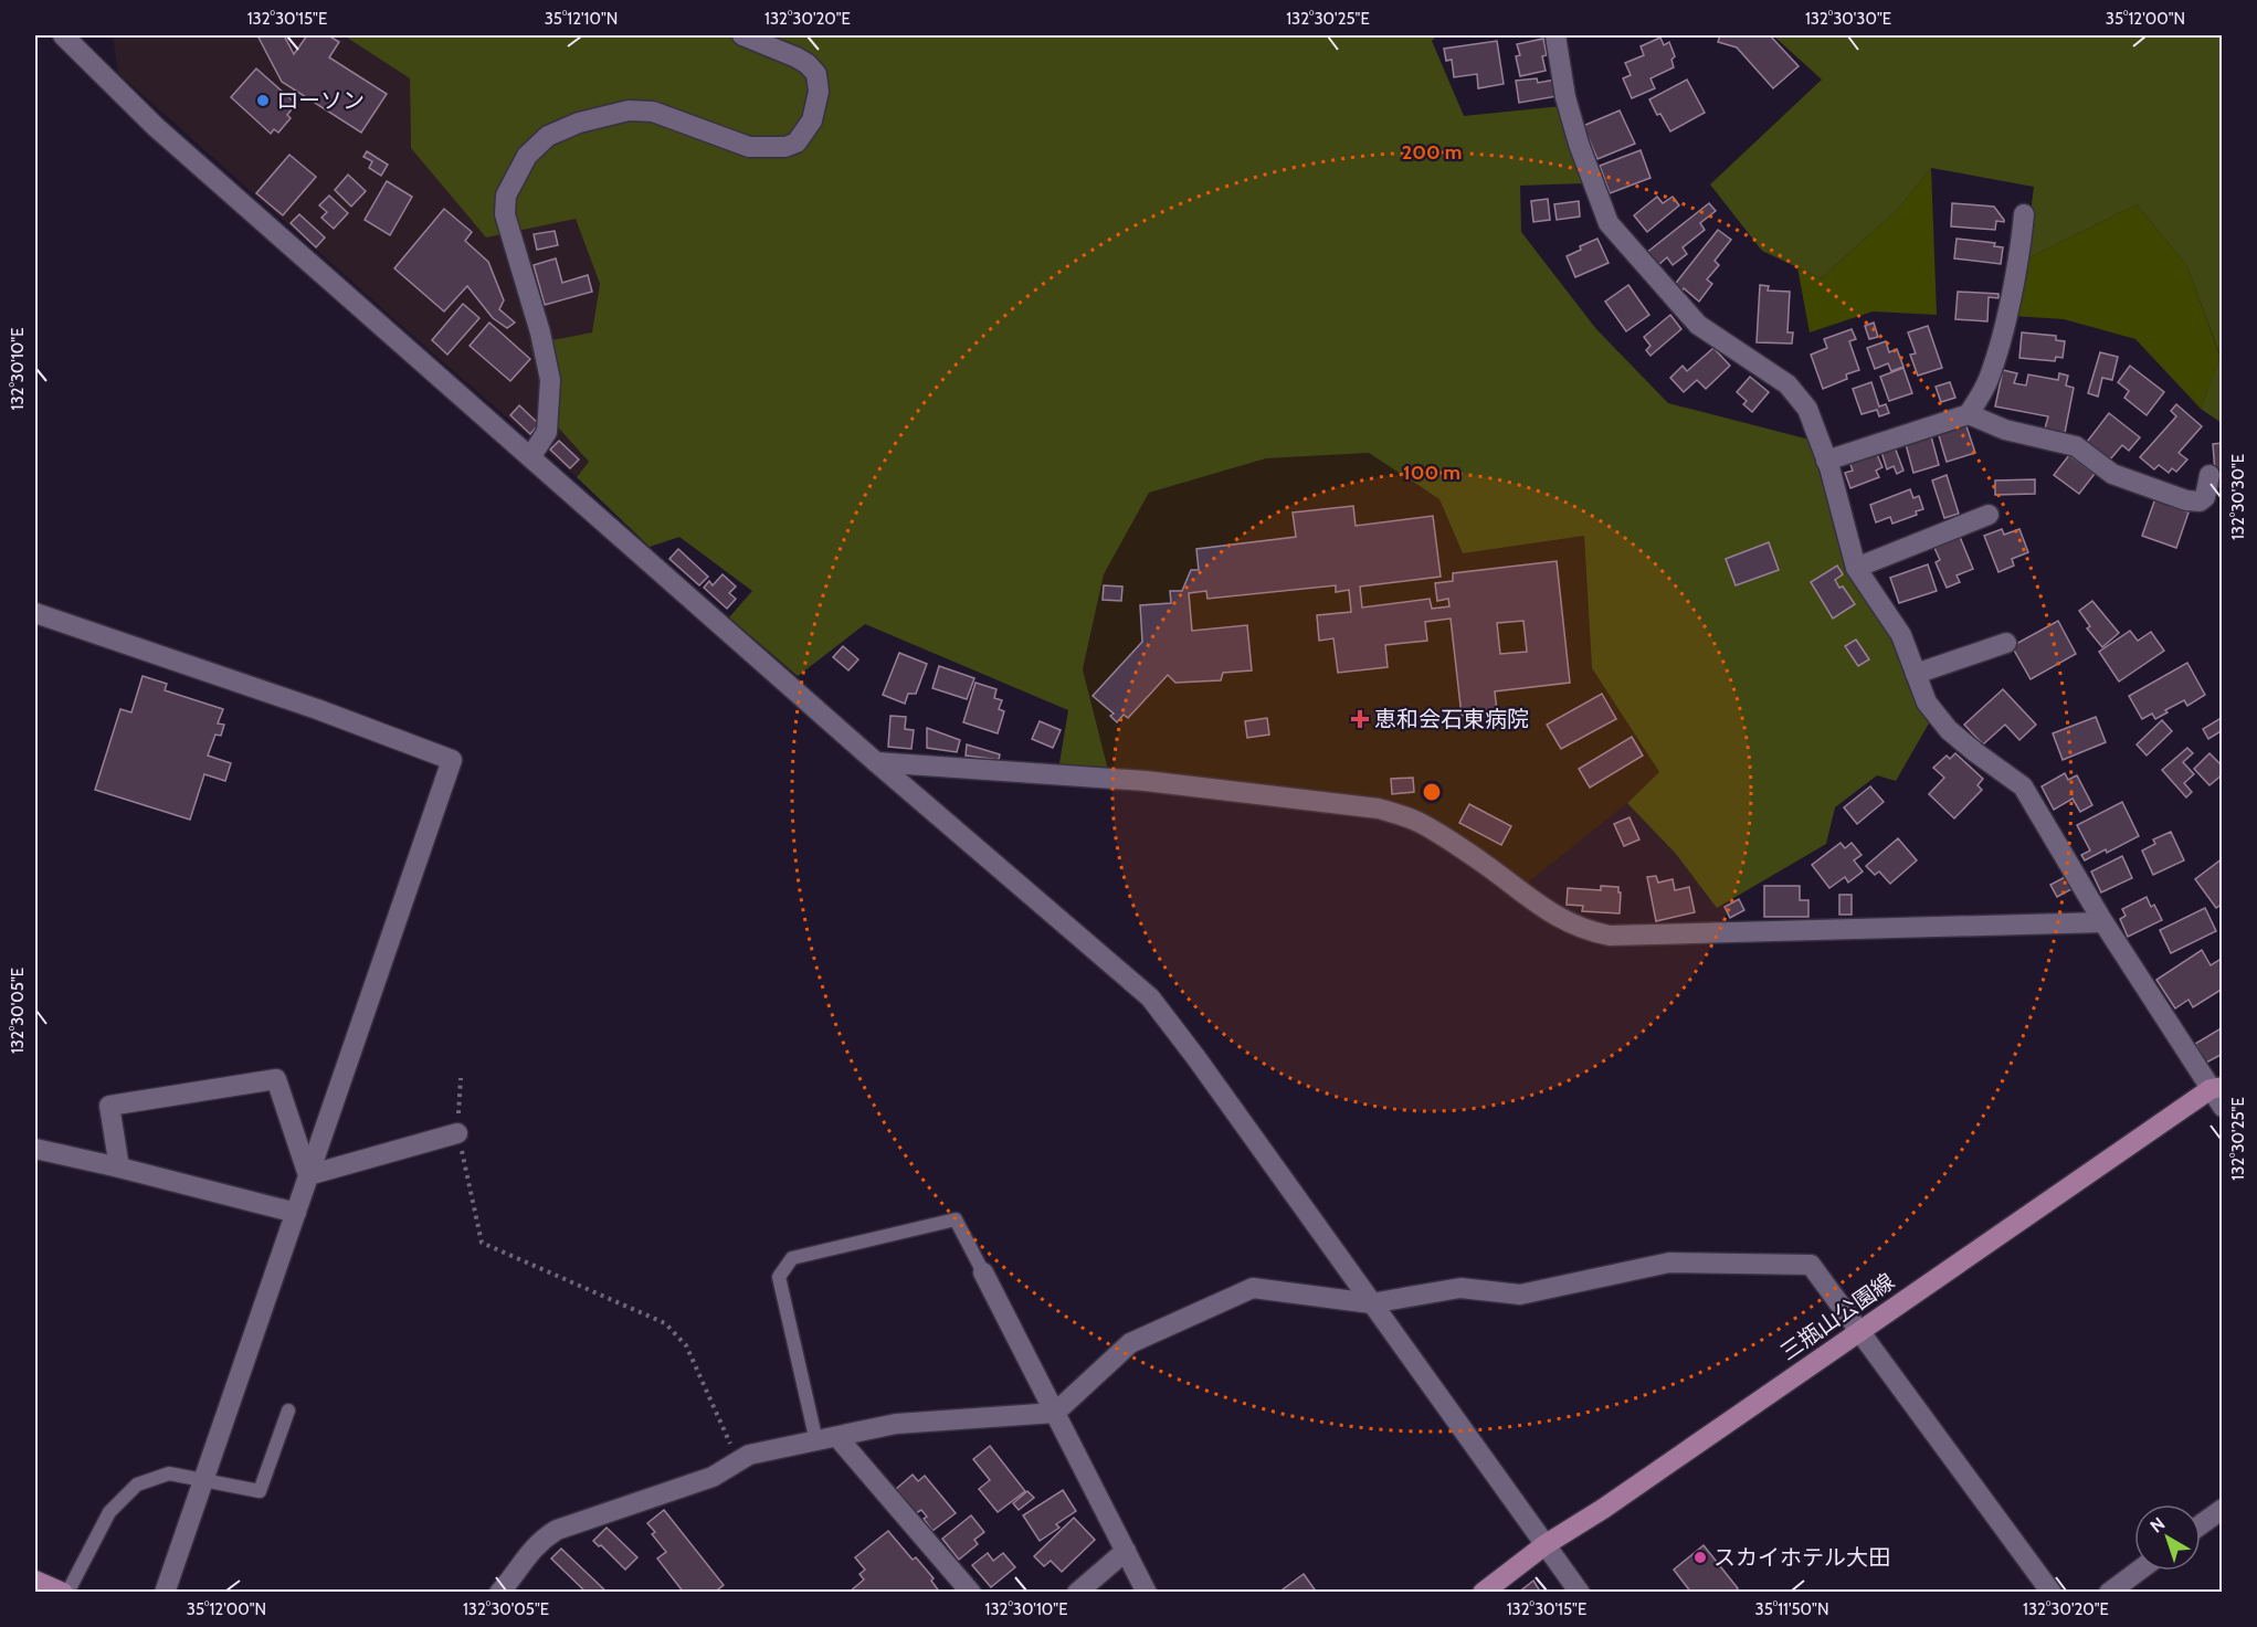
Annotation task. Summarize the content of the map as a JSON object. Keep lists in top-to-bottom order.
{
  "streets": {
    "main road": ["三瓶山公園線"]
  },
  "places": {
    "other": ["ローソン", "スカイホテル大田"],
    "health": ["恵和会石東病院"]
  },
  "north": "top left",
  "coordinates": [
    "132°30'15\"E",
    "35°12'10\"N",
    "132°30'20\"E",
    "132°30'25\"E",
    "132°30'30\"E",
    "35°12'00\"N",
    "132°30'10\"E",
    "132°30'05\"E",
    "35°11'50\"N"
  ],
  "rings": ["200 m", "100 m"]
}
